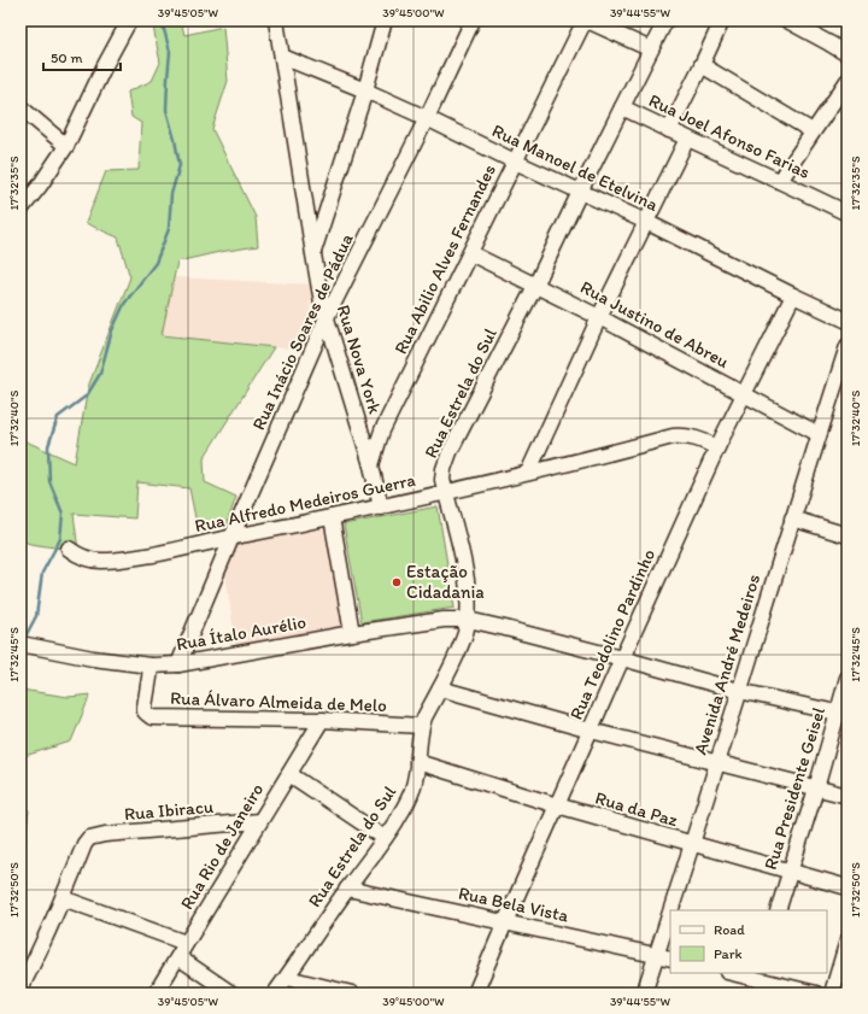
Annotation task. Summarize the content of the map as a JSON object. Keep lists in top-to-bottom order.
{
  "streets": {
    "street": [
      "Rua Joel Afonso Farias",
      "Rua Manoel de Etelvina",
      "Rua Abilio Alves Fernandes",
      "Rua Justino de Abreu",
      "Rua Inácio Soares de Pádua",
      "Rua Nova York",
      "Rua Estrela do Sul",
      "Rua Alfredo Medeiros Guerra",
      "Rua Ítalo Aurélio",
      "Rua Teodolino Pardinho",
      "Avenida André Medeiros",
      "Rua Álvaro Almeida de Melo",
      "Rua Presidente Geisel",
      "Rua da Paz",
      "Rua Ibiracu",
      "Rua Rio de Janeiro",
      "Rua Bela Vista"
    ]
  },
  "crossings": [
    ["Rua Joel Afonso Farias", "Rua Estrela do Sul"],
    ["Rua Manoel de Etelvina", "Rua Abilio Alves Fernandes"],
    ["Rua Manoel de Etelvina", "Rua Inácio Soares de Pádua"],
    ["Rua Manoel de Etelvina", "Rua Nova York"],
    ["Rua Manoel de Etelvina", "Rua Estrela do Sul"],
    ["Rua Manoel de Etelvina", "Rua Teodolino Pardinho"],
    ["Rua Abilio Alves Fernandes", "Rua Justino de Abreu"],
    ["Rua Abilio Alves Fernandes", "Rua Nova York"],
    ["Rua Justino de Abreu", "Rua Estrela do Sul"],
    ["Rua Justino de Abreu", "Rua Teodolino Pardinho"],
    ["Rua Justino de Abreu", "Avenida André Medeiros"],
    ["Rua Inácio Soares de Pádua", "Rua Nova York"],
    ["Rua Inácio Soares de Pádua", "Rua Alfredo Medeiros Guerra"],
    ["Rua Inácio Soares de Pádua", "Rua Ítalo Aurélio"],
    ["Rua Nova York", "Rua Alfredo Medeiros Guerra"],
    ["Rua Estrela do Sul", "Rua Alfredo Medeiros Guerra"],
    ["Rua Estrela do Sul", "Rua Ítalo Aurélio"],
    ["Rua Estrela do Sul", "Rua Álvaro Almeida de Melo"],
    ["Rua Estrela do Sul", "Rua da Paz"],
    ["Rua Estrela do Sul", "Rua Bela Vista"],
    ["Rua Alfredo Medeiros Guerra", "Rua Teodolino Pardinho"],
    ["Rua Ítalo Aurélio", "Rua Teodolino Pardinho"],
    ["Rua Ítalo Aurélio", "Avenida André Medeiros"],
    ["Rua Ítalo Aurélio", "Rua Álvaro Almeida de Melo"],
    ["Rua Ítalo Aurélio", "Rua Presidente Geisel"],
    ["Rua Teodolino Pardinho", "Rua da Paz"],
    ["Rua Teodolino Pardinho", "Rua Bela Vista"],
    ["Avenida André Medeiros", "Rua da Paz"],
    ["Avenida André Medeiros", "Rua Bela Vista"],
    ["Rua Álvaro Almeida de Melo", "Rua Rio de Janeiro"],
    ["Rua Presidente Geisel", "Rua da Paz"],
    ["Rua Ibiracu", "Rua Rio de Janeiro"]
  ],
  "places": ["Estação Cidadania"],
  "legend": ["Road", "Park"],
  "scale_bar": "50 m",
  "coordinates": [
    "39°45'05\"W",
    "39°45'00\"W",
    "39°44'55\"W",
    "17°32'35\"S",
    "17°32'40\"S",
    "17°32'45\"S",
    "17°32'50\"S"
  ]
}
